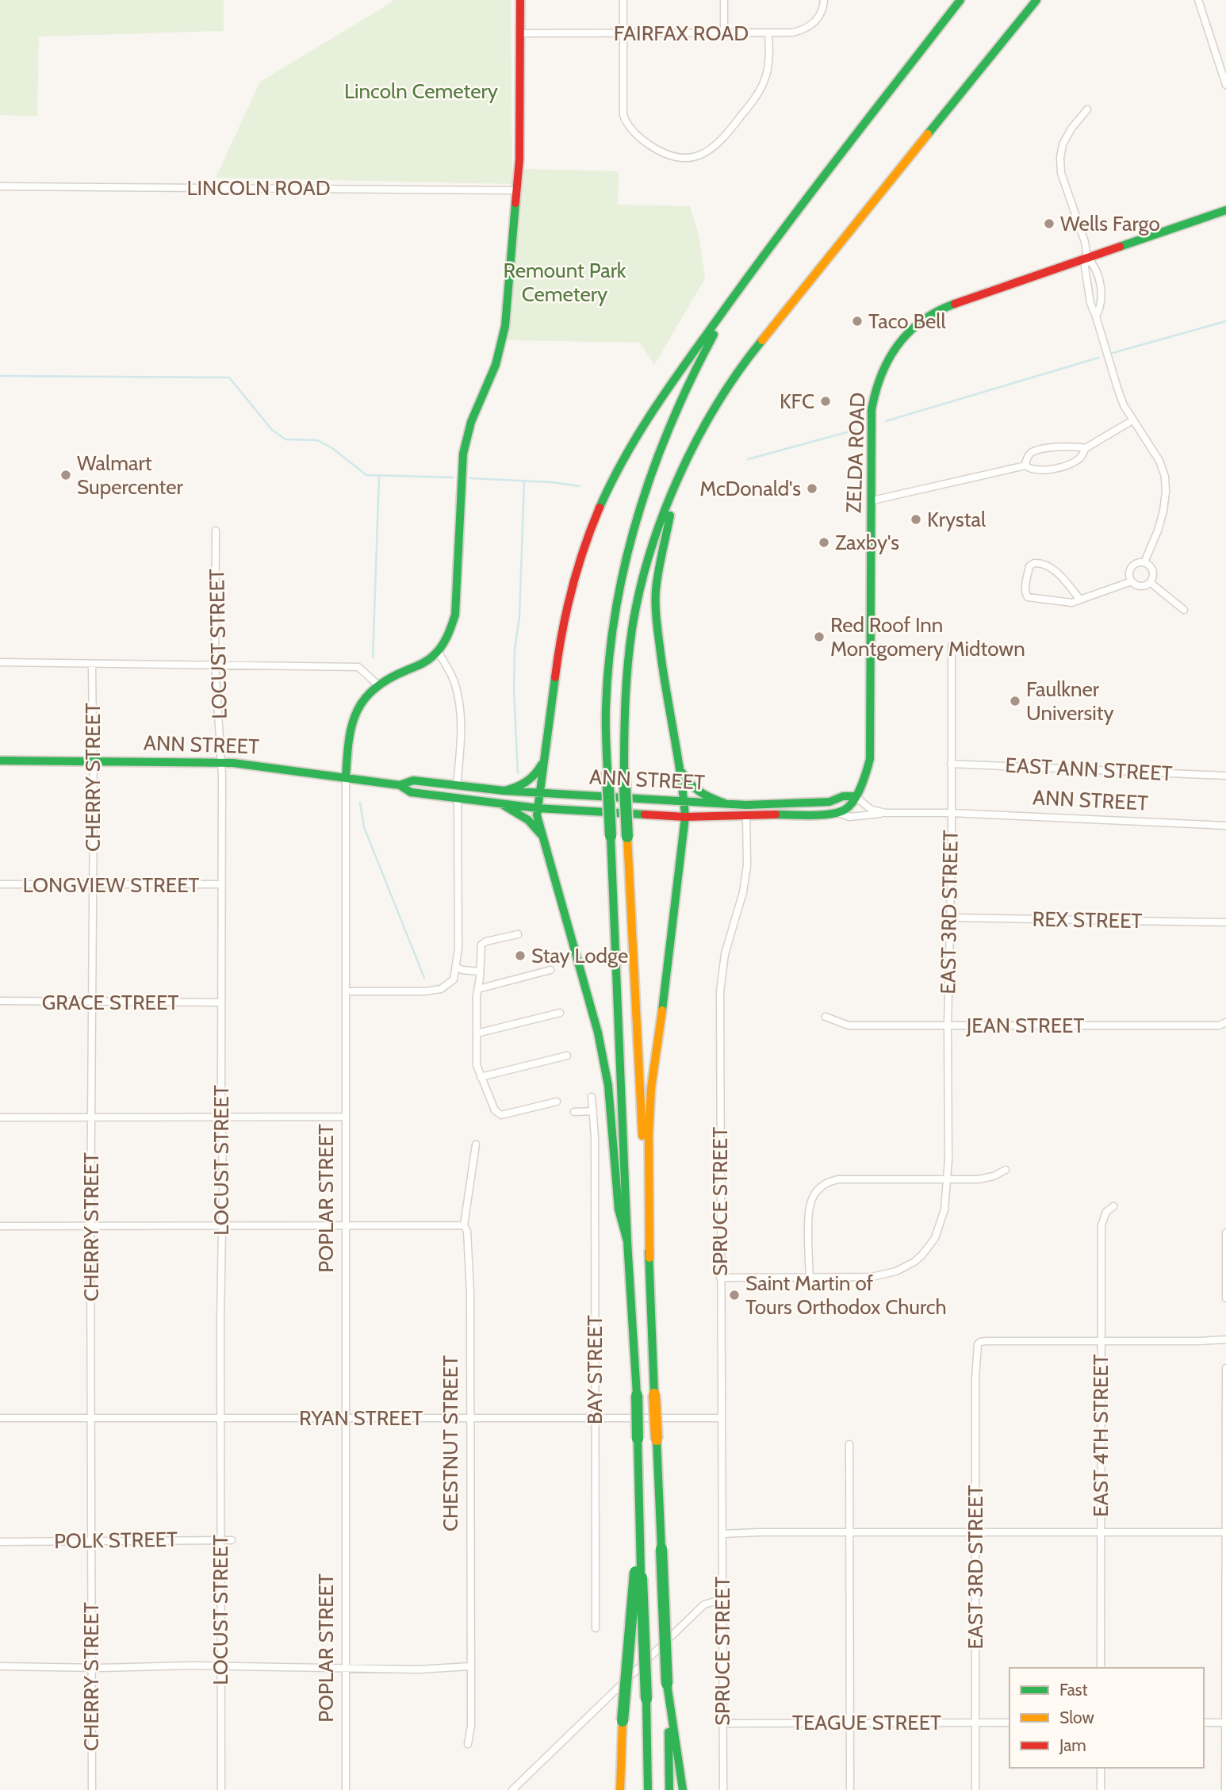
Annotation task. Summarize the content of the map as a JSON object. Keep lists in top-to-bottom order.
{
  "streets": {
    "main road": ["ZELDA ROAD", "ANN STREET", "POPLAR STREET"],
    "street": [
      "FAIRFAX ROAD",
      "LINCOLN ROAD",
      "LOCUST STREET",
      "EAST ANN STREET",
      "CHERRY STREET",
      "LONGVIEW STREET",
      "EAST 3RD STREET",
      "REX STREET",
      "GRACE STREET",
      "JEAN STREET",
      "SPRUCE STREET",
      "BAY STREET",
      "RYAN STREET",
      "EAST 4TH STREET",
      "CHESTNUT STREET",
      "POLK STREET",
      "TEAGUE STREET"
    ]
  },
  "crossings": [
    ["ZELDA ROAD", "ANN STREET"],
    ["LOCUST STREET", "ANN STREET"],
    ["LOCUST STREET", "LONGVIEW STREET"],
    ["LOCUST STREET", "GRACE STREET"],
    ["LOCUST STREET", "RYAN STREET"],
    ["LOCUST STREET", "POLK STREET"],
    ["ANN STREET", "CHERRY STREET"],
    ["ANN STREET", "EAST 3RD STREET"],
    ["ANN STREET", "POPLAR STREET"],
    ["ANN STREET", "SPRUCE STREET"],
    ["EAST ANN STREET", "EAST 3RD STREET"],
    ["CHERRY STREET", "LONGVIEW STREET"],
    ["CHERRY STREET", "GRACE STREET"],
    ["CHERRY STREET", "RYAN STREET"],
    ["CHERRY STREET", "POLK STREET"],
    ["EAST 3RD STREET", "REX STREET"],
    ["EAST 3RD STREET", "JEAN STREET"],
    ["EAST 3RD STREET", "SPRUCE STREET"],
    ["EAST 3RD STREET", "EAST 4TH STREET"],
    ["EAST 3RD STREET", "TEAGUE STREET"],
    ["POPLAR STREET", "RYAN STREET"],
    ["SPRUCE STREET", "RYAN STREET"],
    ["SPRUCE STREET", "TEAGUE STREET"],
    ["BAY STREET", "RYAN STREET"],
    ["RYAN STREET", "CHESTNUT STREET"]
  ],
  "parks": ["Lincoln Cemetery", "Remount Park Cemetery"],
  "places": [
    "Wells Fargo",
    "Taco Bell",
    "KFC",
    "Walmart Supercenter",
    "McDonald's",
    "Krystal",
    "Zaxby's",
    "Red Roof Inn Montgomery Midtown",
    "Faulkner University",
    "Stay Lodge",
    "Saint Martin of Tours Orthodox Church"
  ],
  "legend": ["Fast", "Slow", "Jam"]
}
